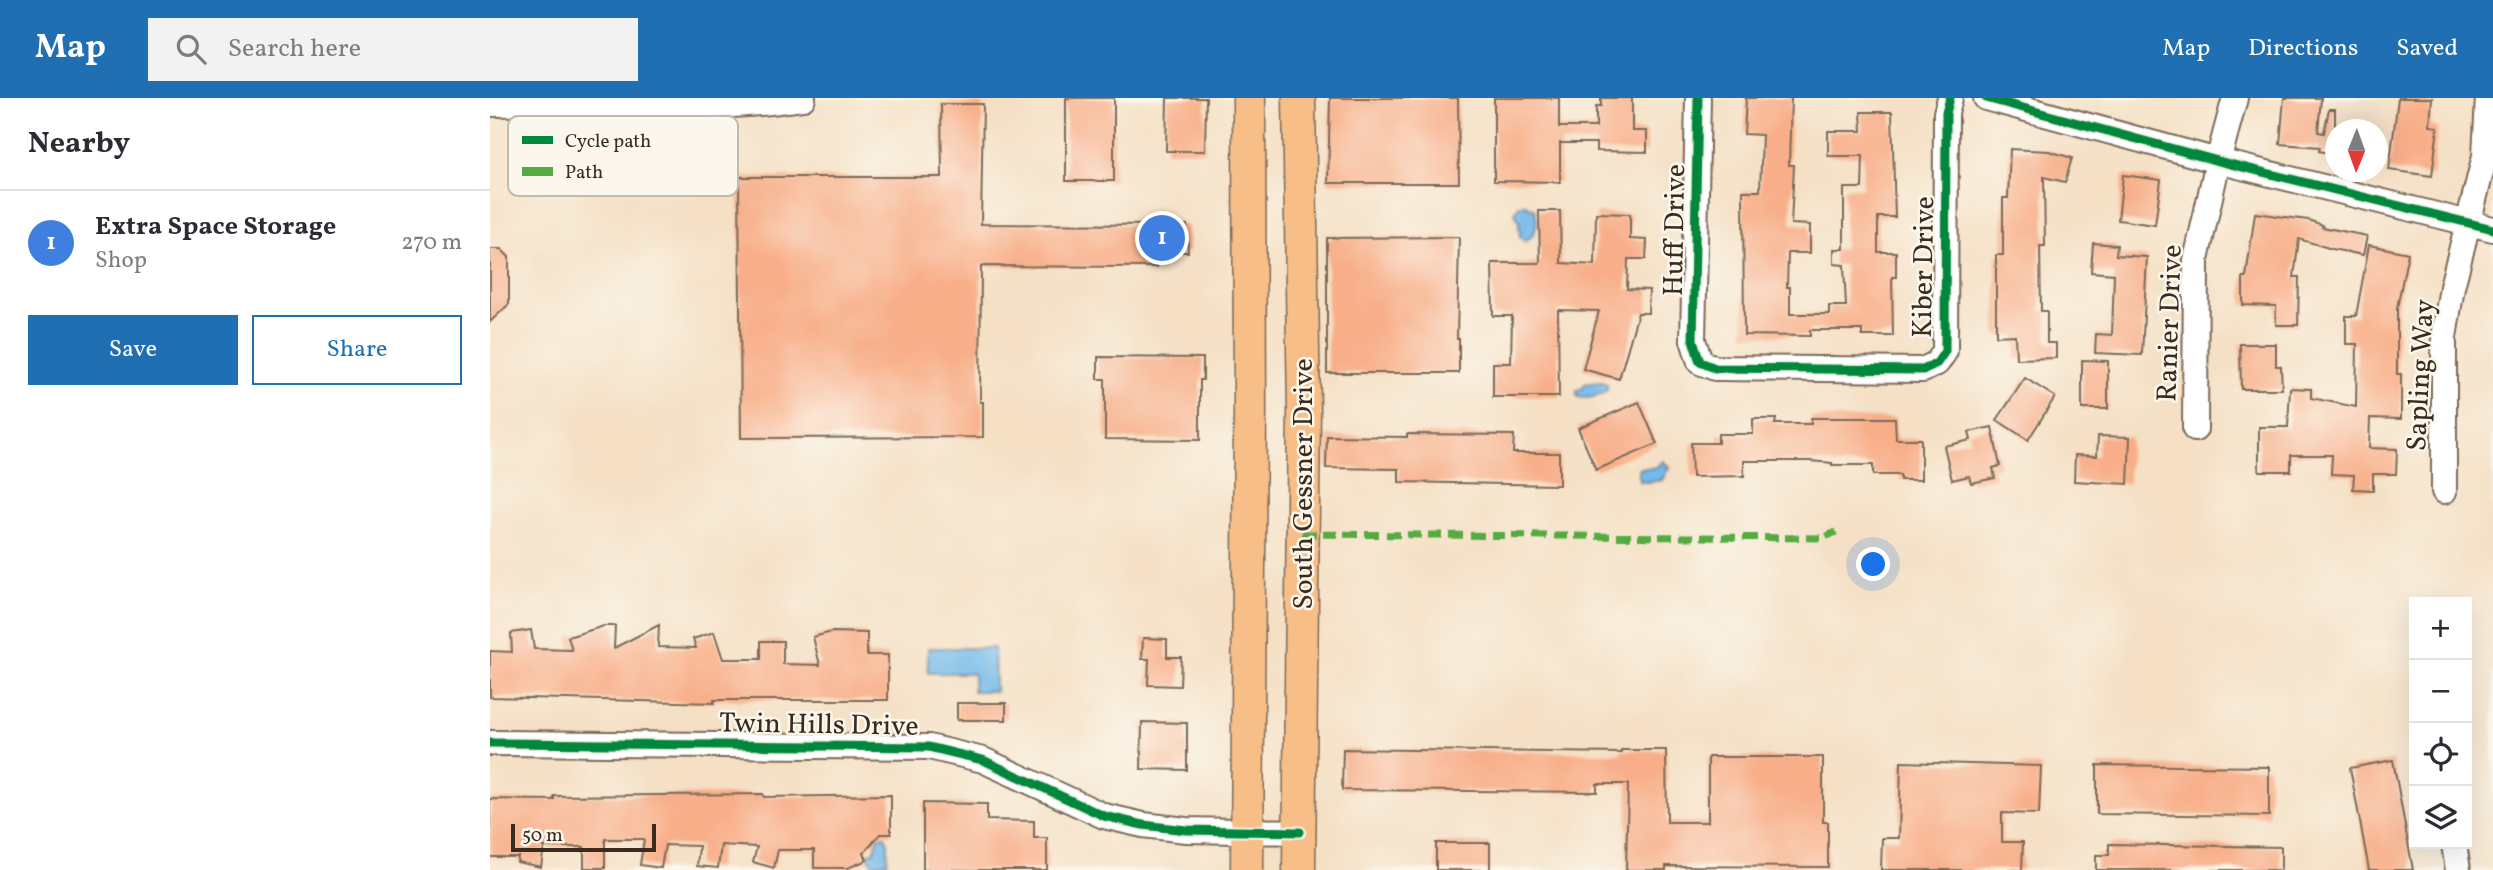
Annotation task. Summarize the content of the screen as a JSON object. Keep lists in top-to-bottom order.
{
  "streets": {
    "main road": ["South Gessner Drive"],
    "street": [
      "Huff Drive",
      "Kiber Drive",
      "Ranier Drive",
      "Sapling Way",
      "Twin Hills Drive"
    ]
  },
  "crossings": [
    ["Huff Drive", "Kiber Drive"],
    ["South Gessner Drive", "Twin Hills Drive"]
  ],
  "legend": ["Cycle path", "Path"],
  "scale_bar": "50 m",
  "north": "bottom",
  "page": {
    "header": "Map",
    "search": "Search here",
    "nav": ["Map", "Directions", "Saved"],
    "heading": "Nearby",
    "list": [
      {
        "mark": "1",
        "name": "Extra Space Storage",
        "note": "Shop",
        "value": "270 m"
      }
    ],
    "pins": "1",
    "buttons": ["Save", "Share"],
    "map_buttons": ["+", "−"],
    "scale": "50 m"
  }
}
